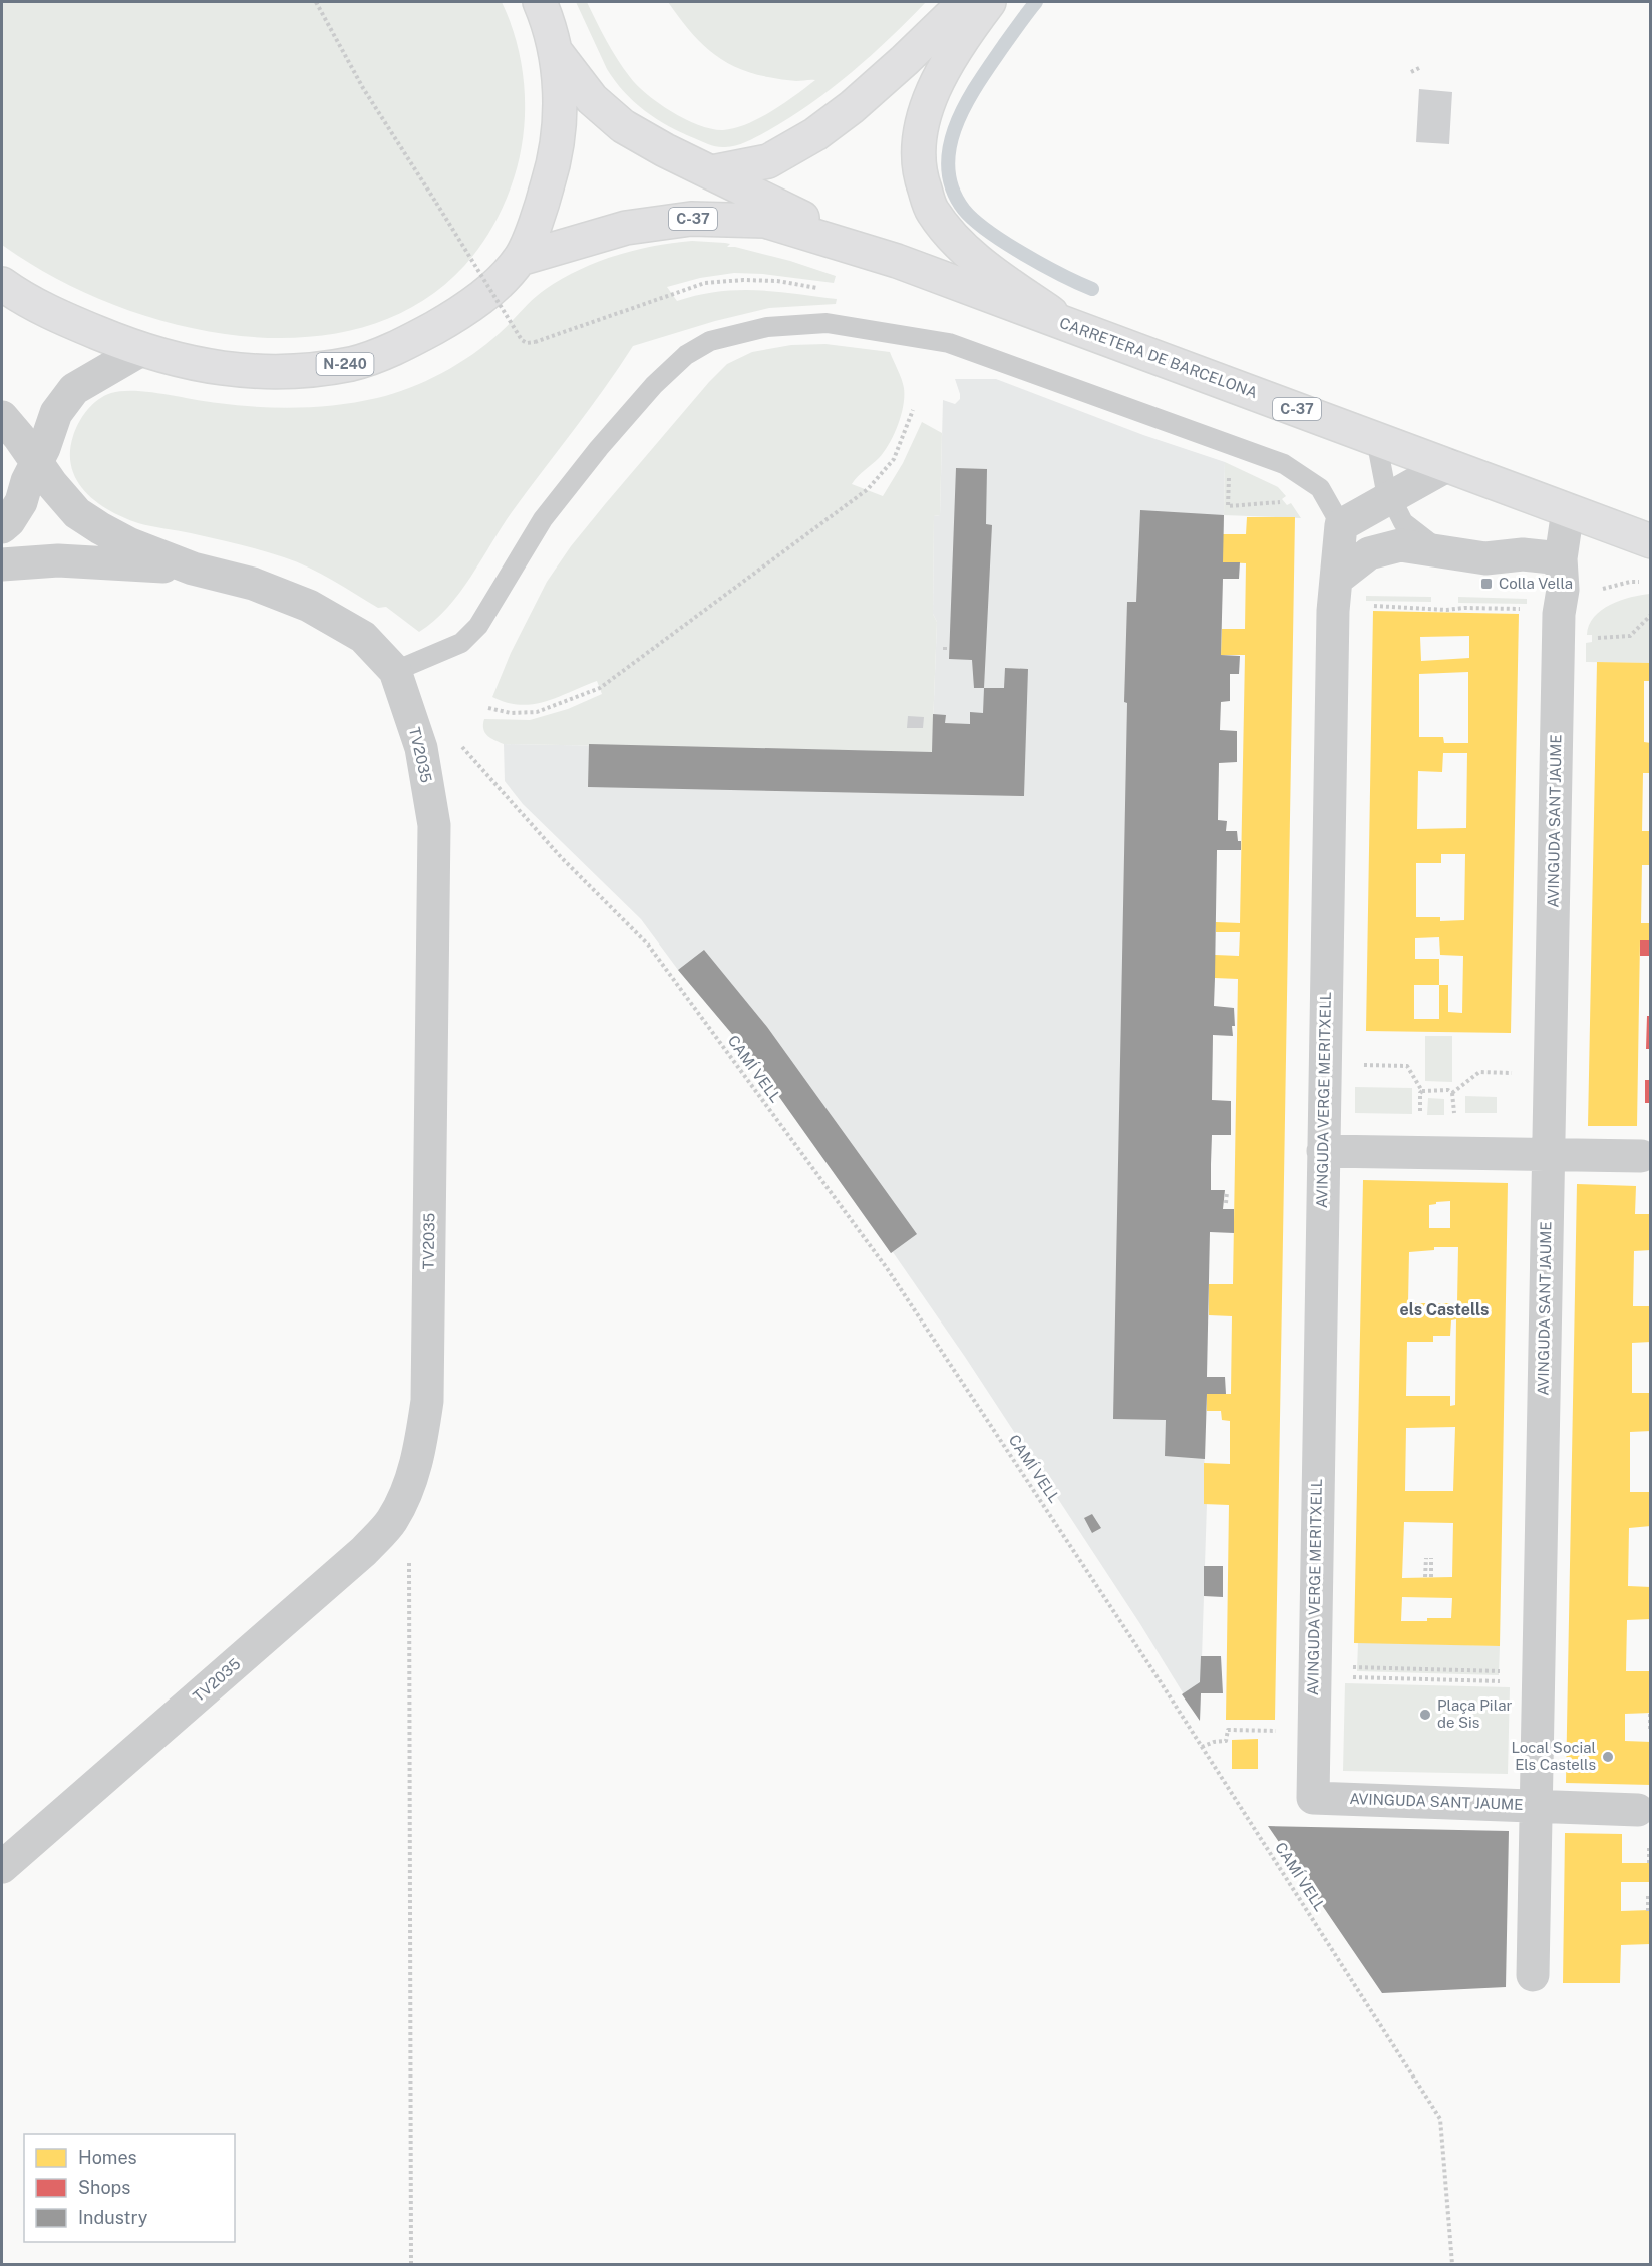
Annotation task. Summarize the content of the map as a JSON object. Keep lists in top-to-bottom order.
{
  "streets": {
    "main road": ["C-37", "CARRETERA DE BARCELONA", "N-240"],
    "street": ["TV2035", "AVINGUDA SANT JAUME", "AVINGUDA VERGE MERITXELL"],
    "path": ["CAMÍ VELL"]
  },
  "crossings": [
    ["CARRETERA DE BARCELONA", "AVINGUDA SANT JAUME"],
    ["AVINGUDA SANT JAUME", "AVINGUDA VERGE MERITXELL"]
  ],
  "districts": ["els Castells"],
  "places": {
    "transit": ["Colla Vella"],
    "other": ["Plaça Pilar de Sis", "Local Social Els Castells"]
  },
  "legend": ["Homes", "Shops", "Industry"]
}
